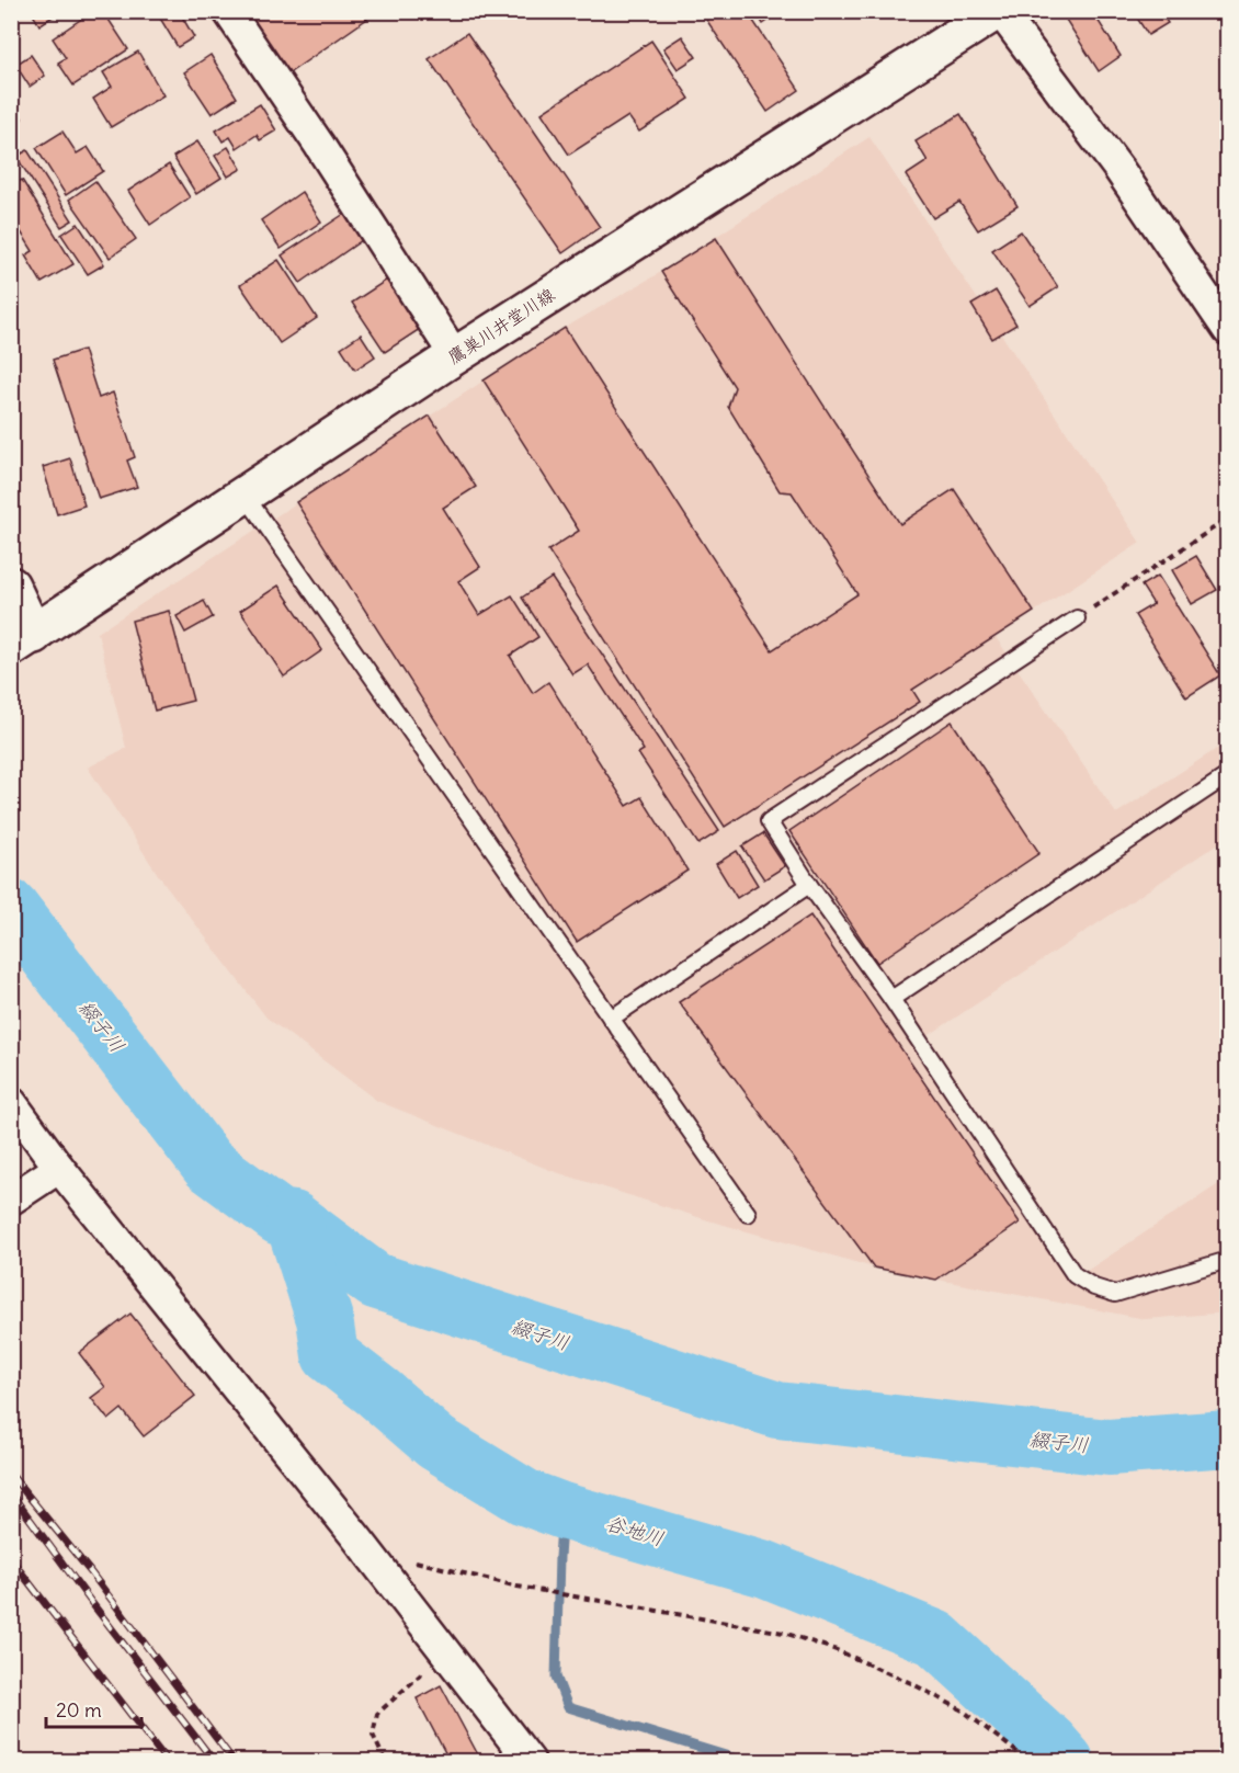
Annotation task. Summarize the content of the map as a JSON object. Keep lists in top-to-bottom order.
{
  "streets": {
    "main road": ["鷹巣川井堂川線"]
  },
  "water": ["綴子川", "谷地川"],
  "scale_bar": "20 m"
}
